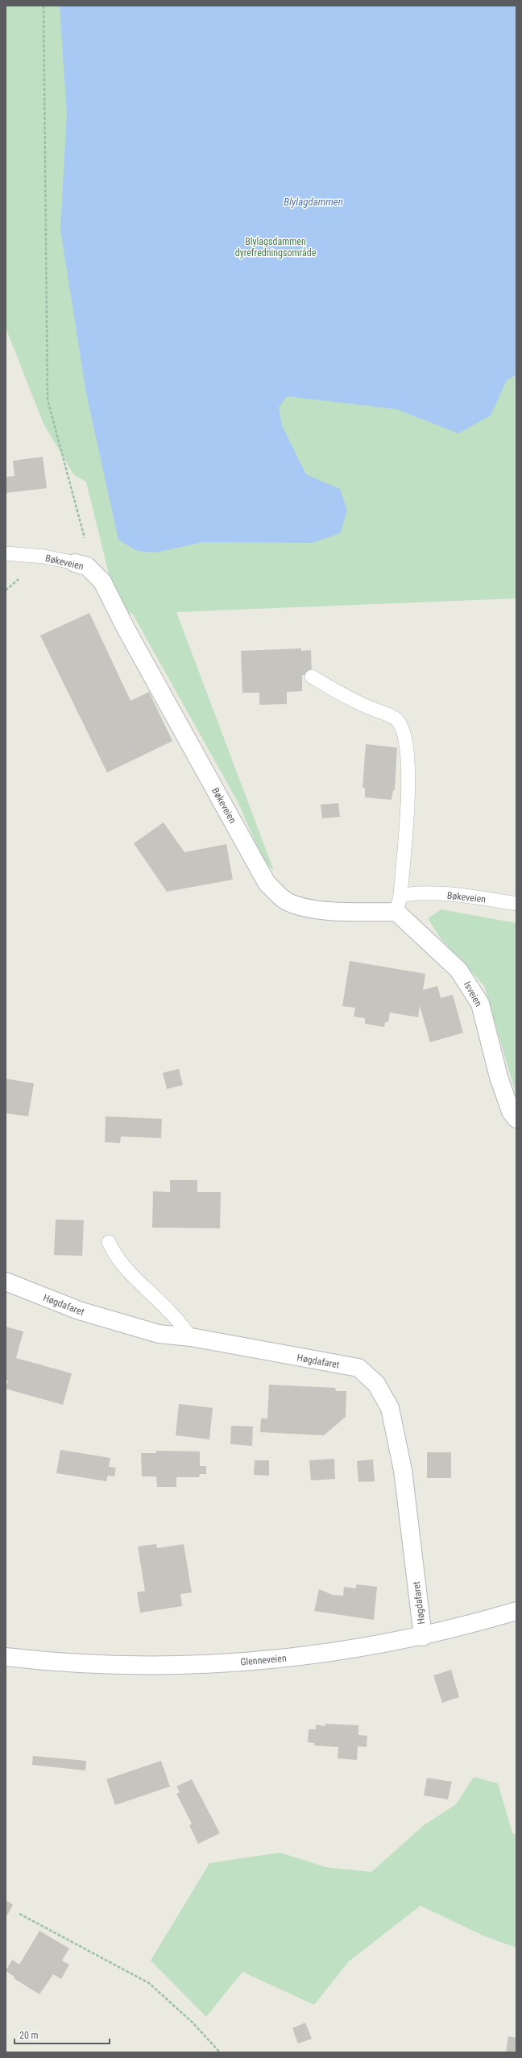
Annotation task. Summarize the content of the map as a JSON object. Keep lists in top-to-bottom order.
{
  "streets": {
    "street": [
      "Bøkeveien",
      "Isveien",
      "Høgdafaret",
      "Glenneveien"
    ]
  },
  "crossings": [
    ["Bøkeveien", "Isveien"],
    ["Høgdafaret", "Glenneveien"]
  ],
  "water": ["Blylagdammen"],
  "parks": ["Blylagsdammen dyrefredningsområde"],
  "scale_bar": "20 m"
}
